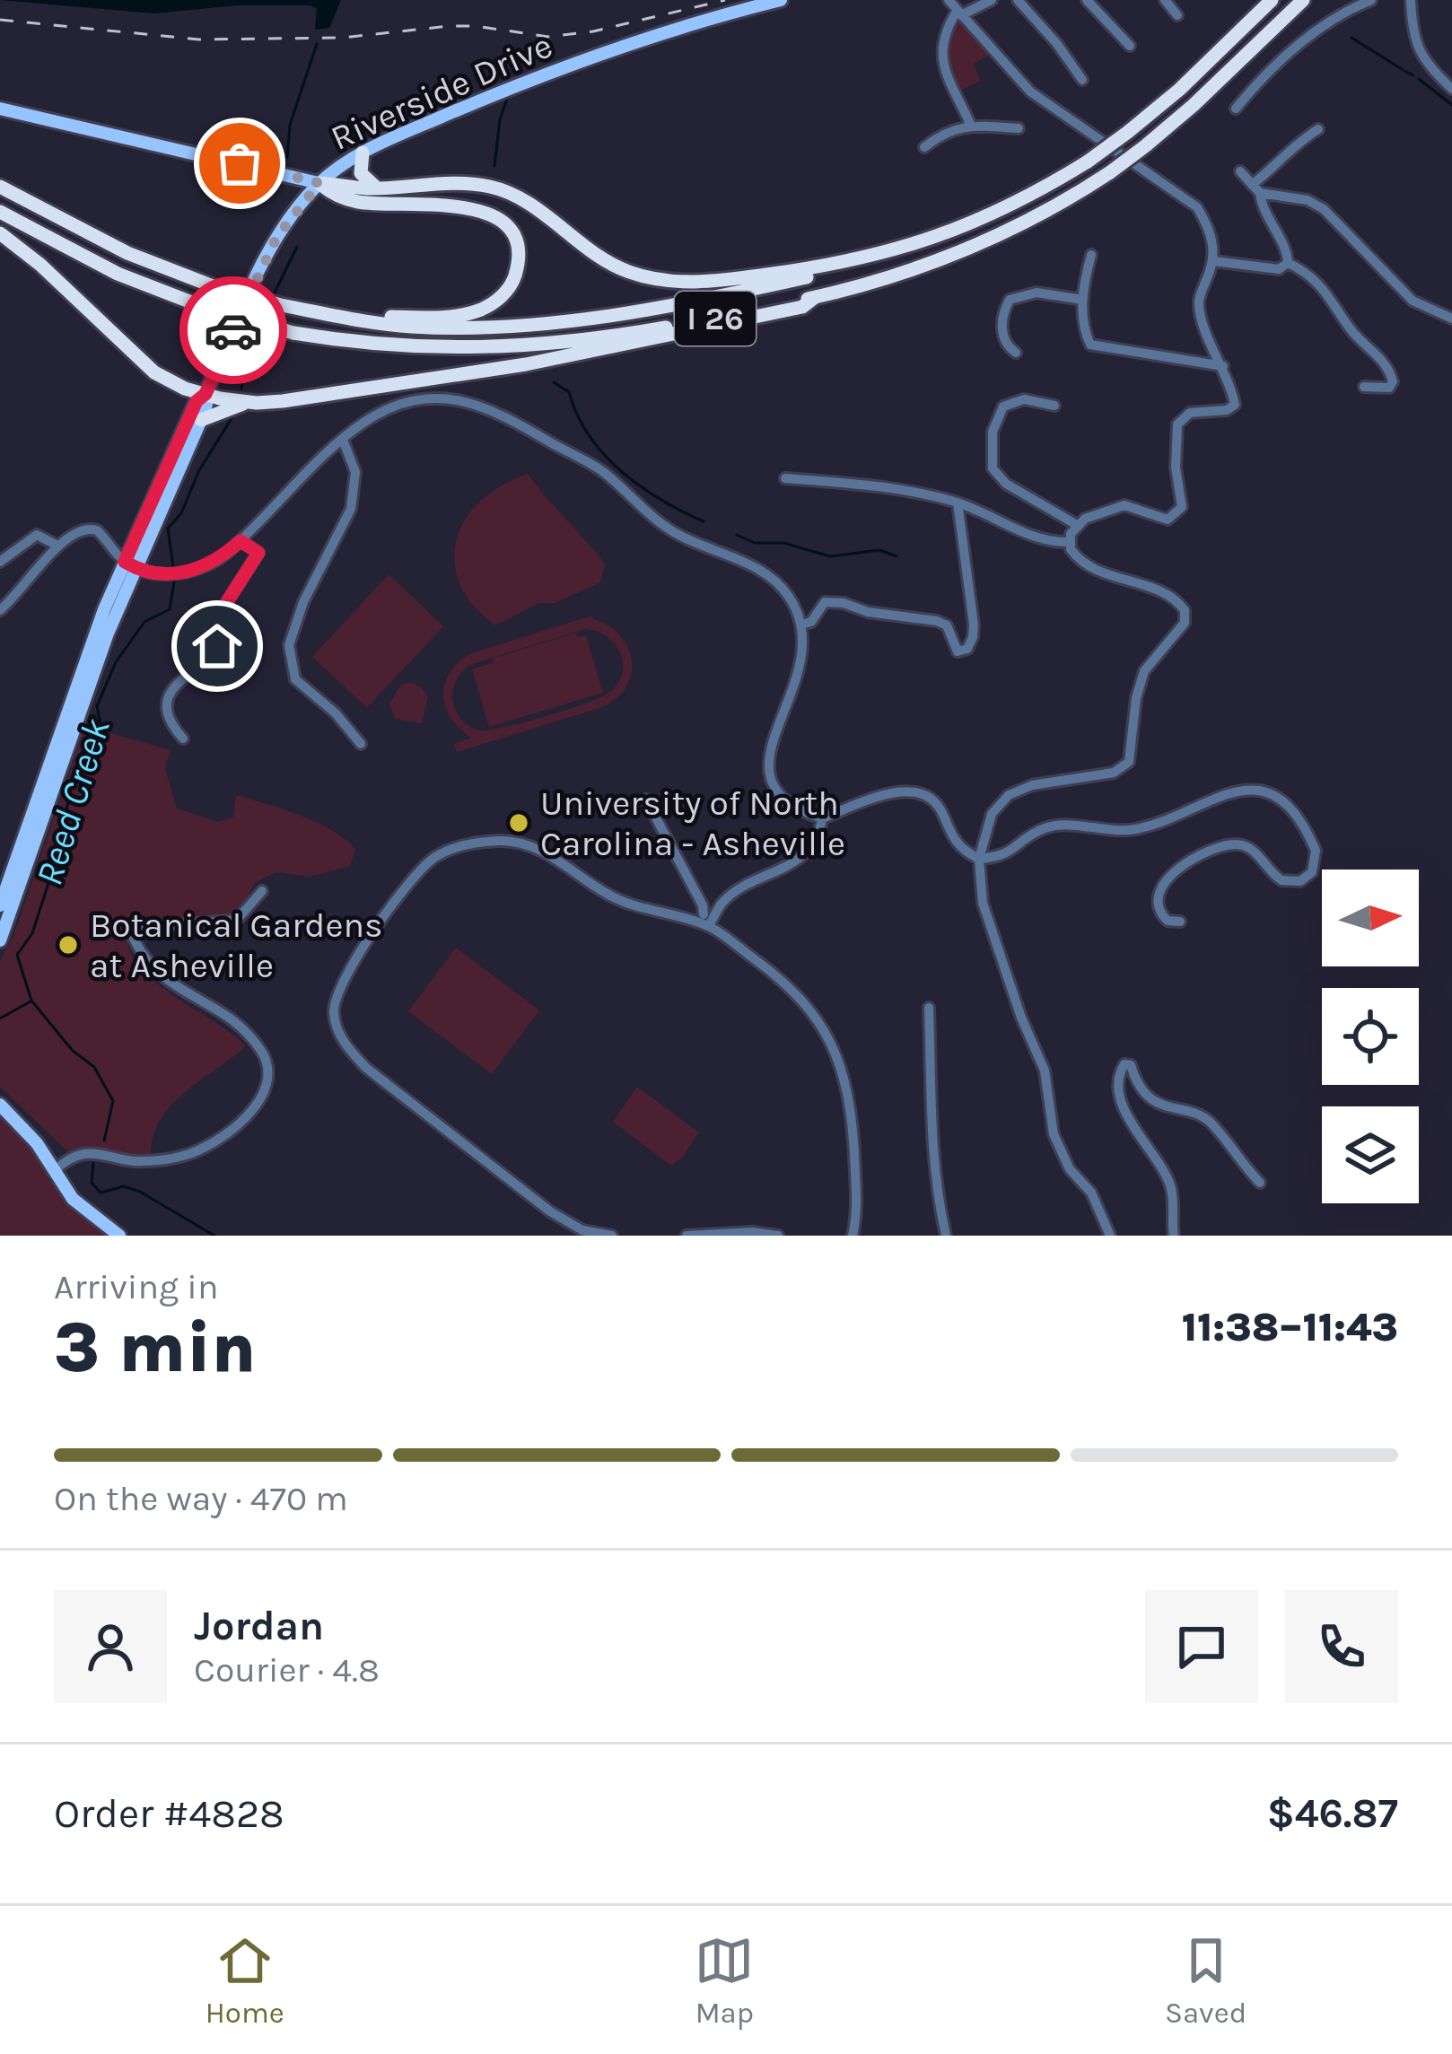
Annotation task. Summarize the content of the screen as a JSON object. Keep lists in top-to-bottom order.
{
  "streets": {
    "highway": ["I 26"],
    "main road": ["Riverside Drive"]
  },
  "water": ["Reed Creek"],
  "places": ["University of North Carolina - Asheville", "Botanical Gardens at Asheville"],
  "north": "right",
  "page": {
    "heading": ["3 min", "Arriving in", "11:38–11:43"],
    "panel": [
      "Jordan",
      "Courier · 4.8",
      "Order #4828",
      "$46.87"
    ],
    "bar": "On the way · 470 m",
    "tabs": ["Home", "Map", "Saved"]
  }
}
